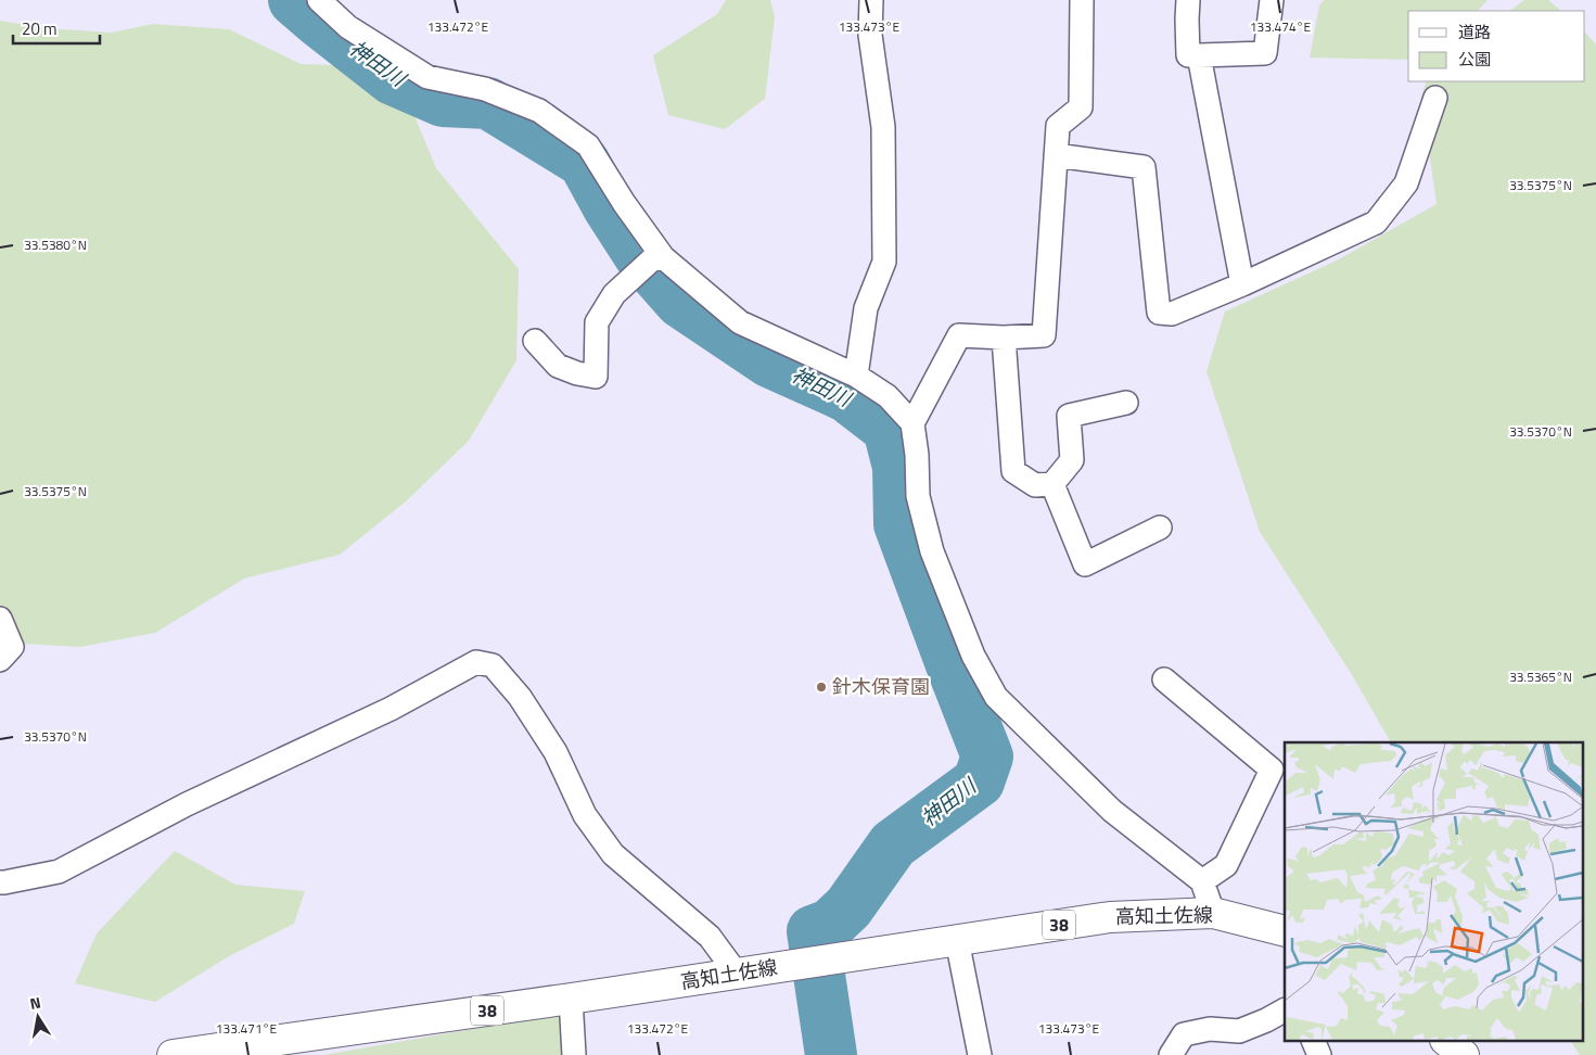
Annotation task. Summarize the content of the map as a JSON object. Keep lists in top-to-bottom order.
{
  "streets": {
    "main road": ["高知土佐線", "38"]
  },
  "water": ["神田川"],
  "places": ["針木保育園"],
  "legend": ["道路", "公園"],
  "scale_bar": "20 m",
  "north": "top",
  "coordinates": [
    "133.472°E",
    "133.473°E",
    "133.474°E",
    "33.5375°N",
    "33.5380°N",
    "33.5370°N",
    "33.5365°N",
    "133.471°E"
  ]
}
